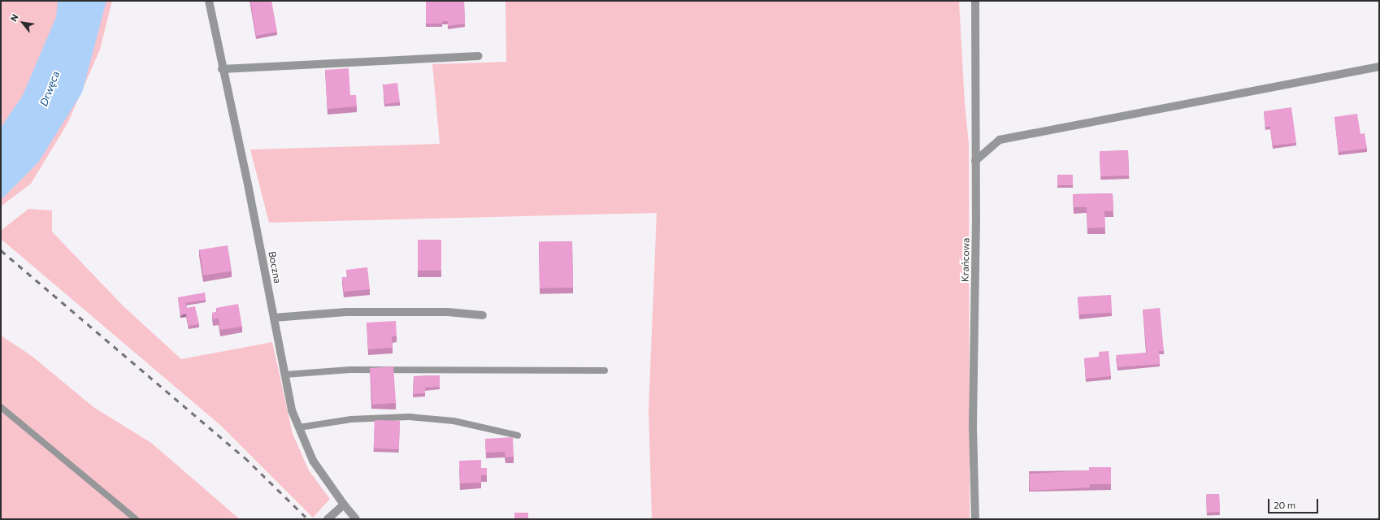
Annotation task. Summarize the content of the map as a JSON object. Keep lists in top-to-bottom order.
{
  "streets": {
    "street": ["Krańcowa", "Boczna"]
  },
  "water": ["Drwęca"],
  "scale_bar": "20 m",
  "north": "top left"
}
